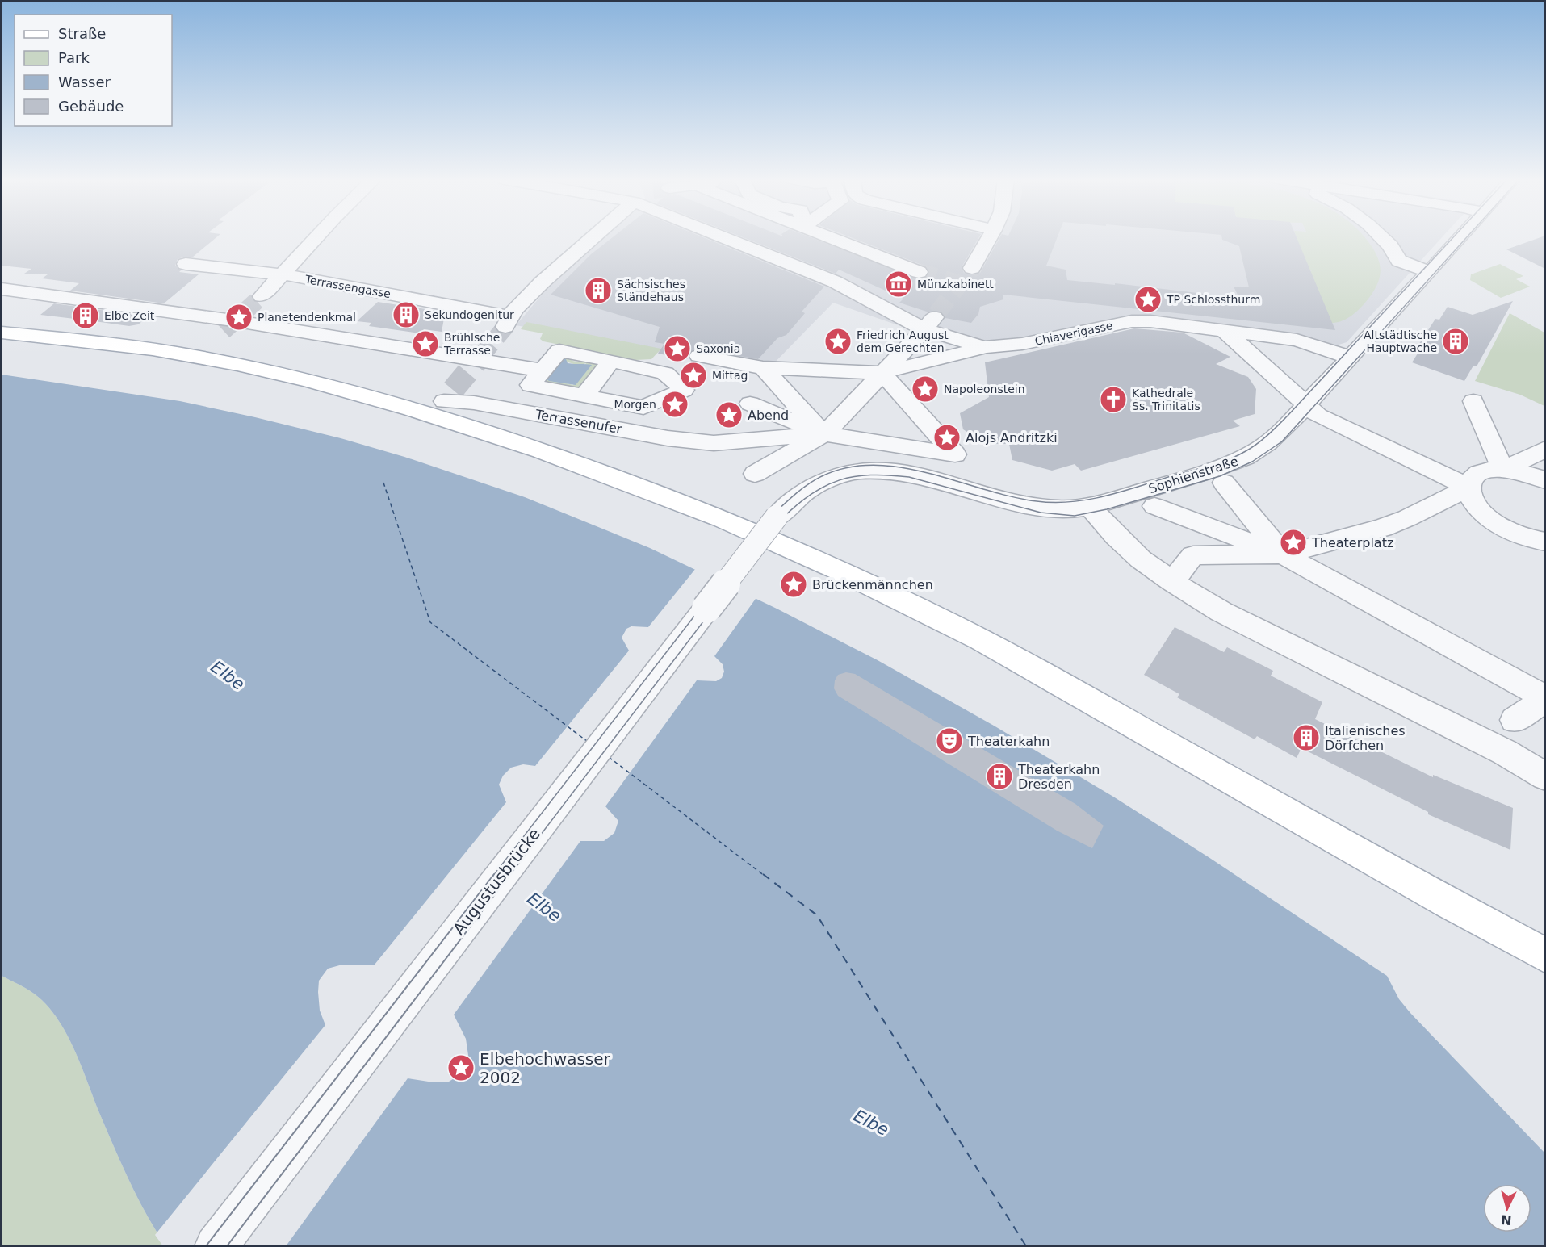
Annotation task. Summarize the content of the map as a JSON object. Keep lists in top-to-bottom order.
{
  "streets": {
    "street": [
      "Terrassengasse",
      "Chiaverigasse",
      "Terrassenufer",
      "Sophienstraße",
      "Augustusbrücke"
    ]
  },
  "crossings": [
    ["Chiaverigasse", "Sophienstraße"],
    ["Sophienstraße", "Augustusbrücke"]
  ],
  "water": ["Elbe"],
  "places": {
    "museum": ["Münzkabinett"],
    "building": [
      "Sächsisches Ständehaus",
      "Sekundogenitur",
      "Elbe Zeit",
      "Altstädtische Hauptwache",
      "Italienisches Dörfchen",
      "Theaterkahn Dresden"
    ],
    "place": [
      "TP Schlossthurm",
      "Planetendenkmal",
      "Friedrich August dem Gerechten",
      "Brühlsche Terrasse",
      "Saxonia",
      "Mittag",
      "Napoleonstein",
      "Morgen",
      "Abend",
      "Alojs Andritzki",
      "Theaterplatz",
      "Brückenmännchen",
      "Elbehochwasser 2002"
    ],
    "church": ["Kathedrale Ss. Trinitatis"],
    "theatre": ["Theaterkahn"]
  },
  "legend": [
    "Straße",
    "Park",
    "Wasser",
    "Gebäude"
  ],
  "north": "bottom"
}
